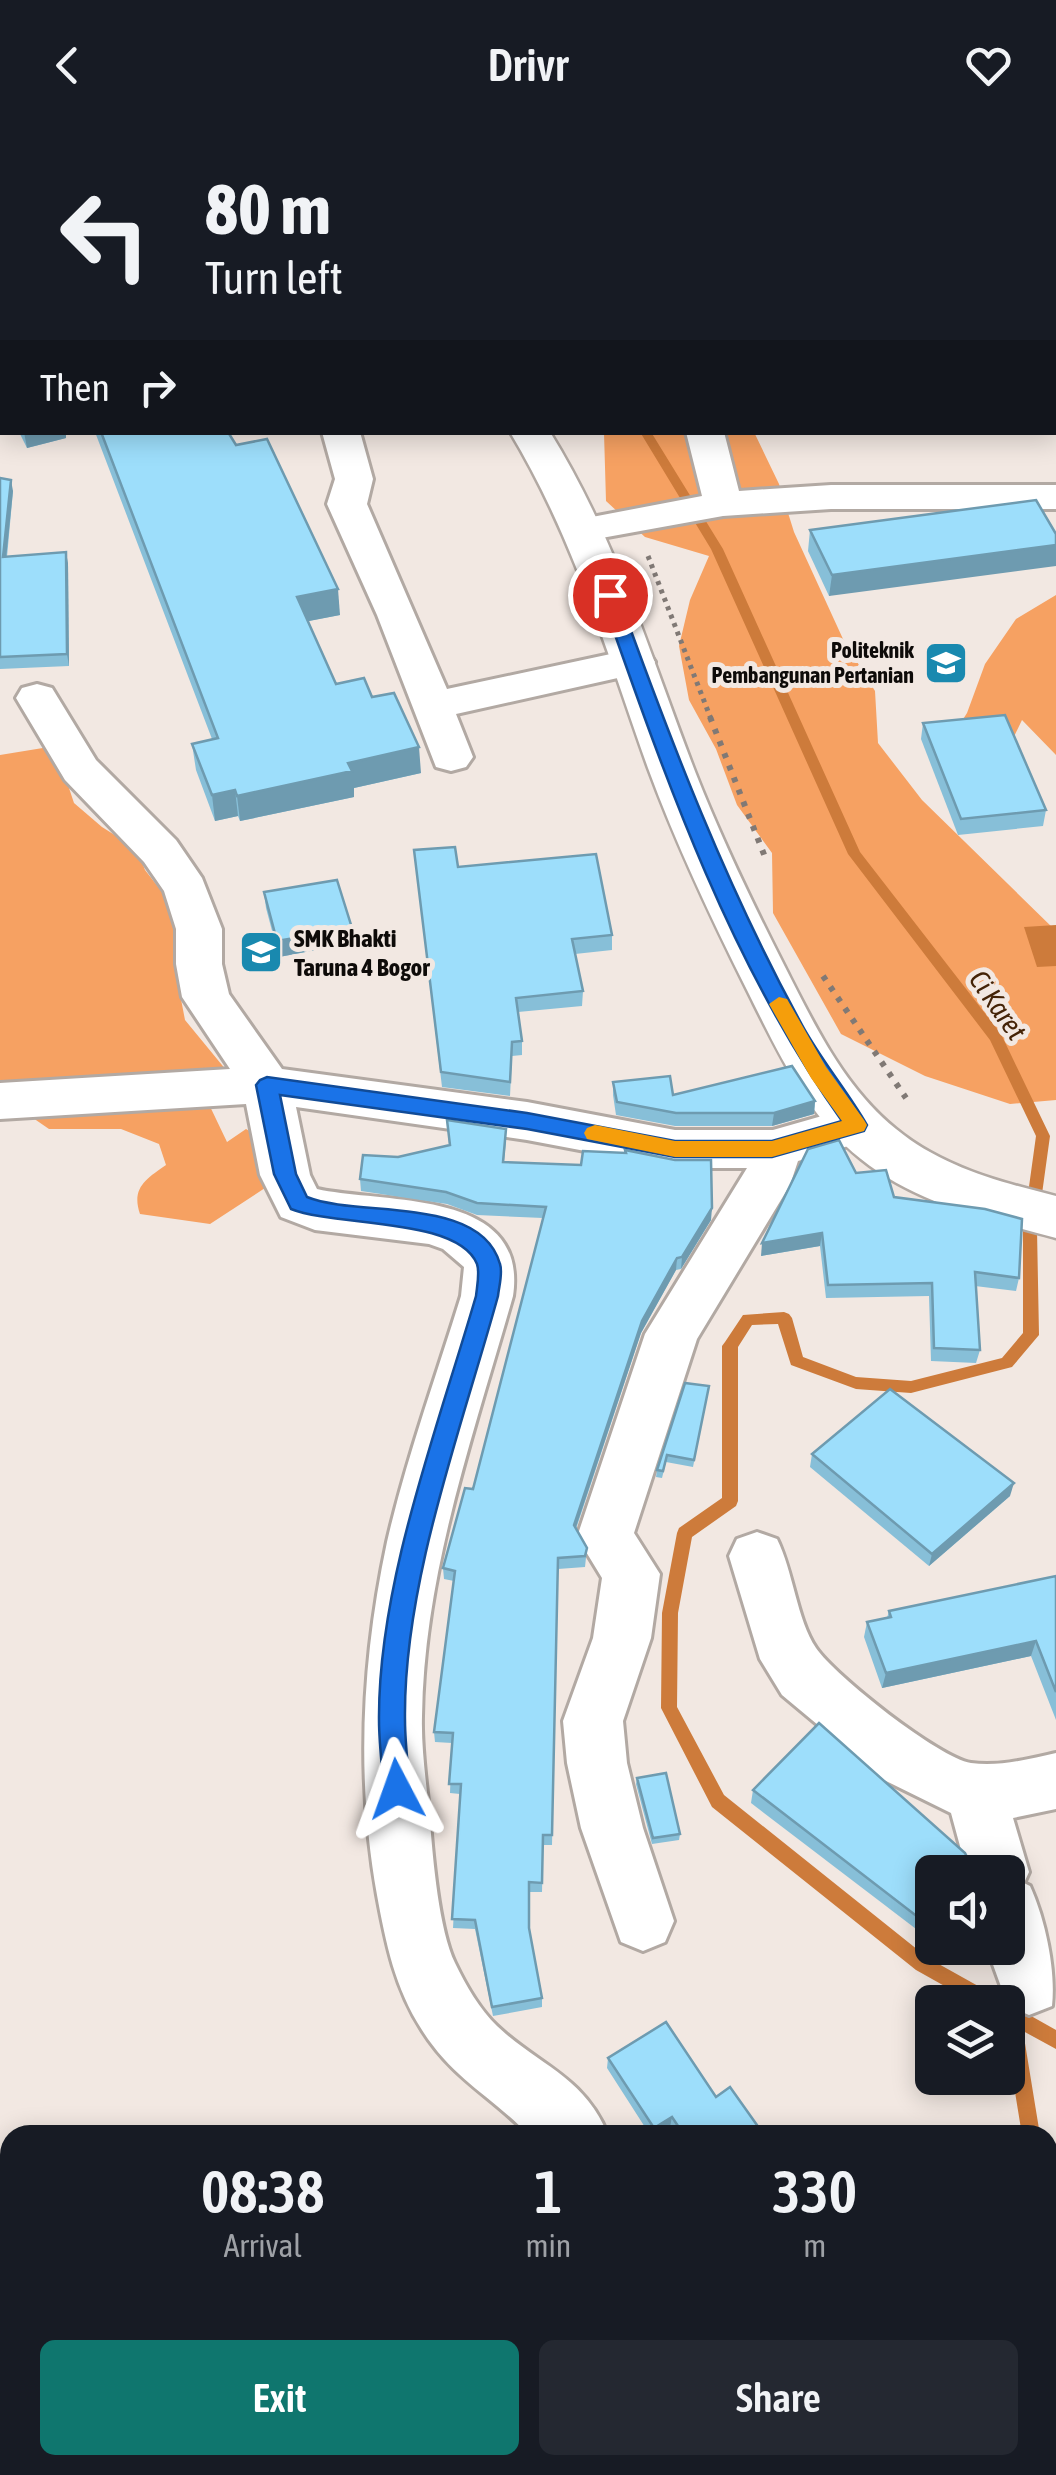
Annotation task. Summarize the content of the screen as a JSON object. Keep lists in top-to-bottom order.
{
  "water": ["Ci Karet"],
  "places": {
    "school or university": ["Politeknik Pembangunan Pertanian", "SMK Bhakti Taruna 4 Bogor"]
  },
  "page": {
    "header": "Drivr",
    "turn": ["80 m", "Turn left"],
    "then": "Then",
    "eta": [
      "08:38",
      "Arrival",
      "1",
      "min",
      "330",
      "m"
    ],
    "buttons": ["Exit", "Share"]
  }
}
